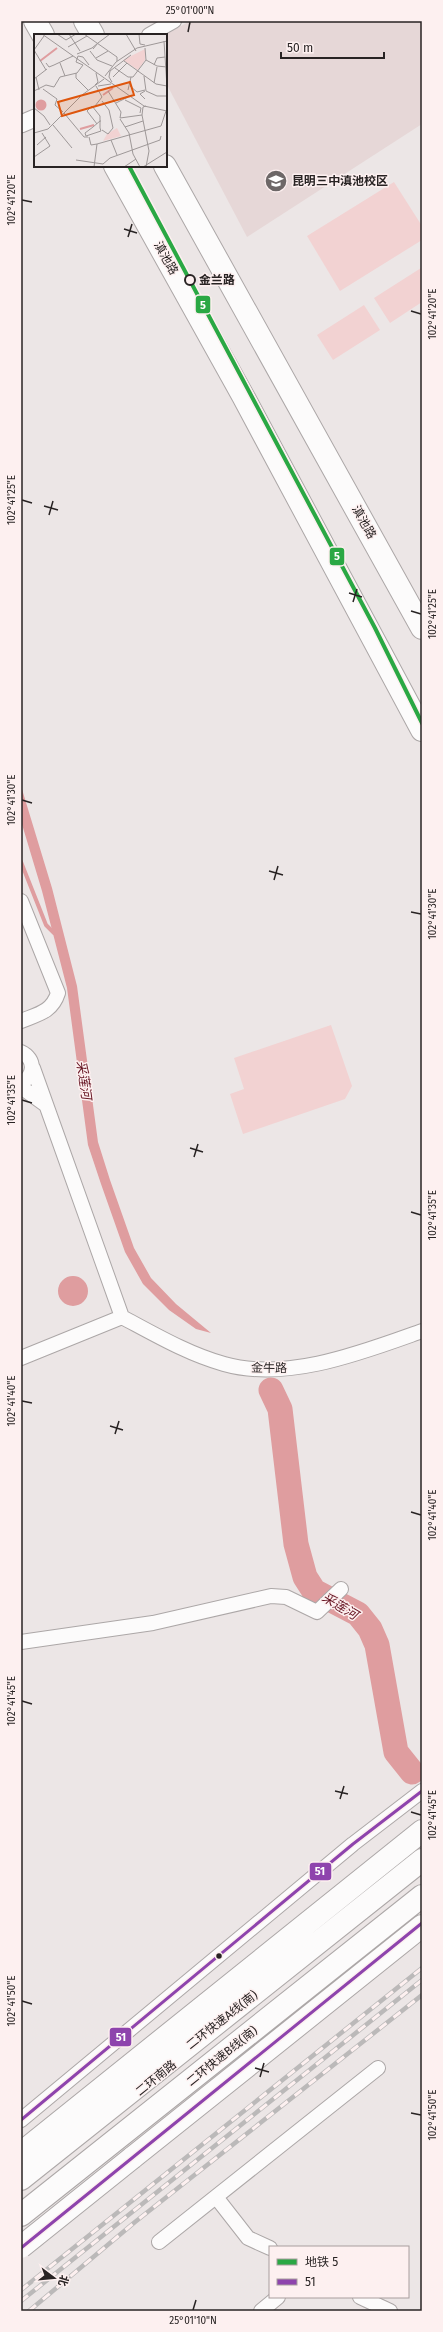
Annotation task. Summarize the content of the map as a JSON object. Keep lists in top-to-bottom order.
{
  "streets": {
    "main road": [
      "滇池路",
      "二环快速A线(南)",
      "二环快速B线(南)",
      "二环南路"
    ],
    "street": ["金牛路"]
  },
  "water": ["采莲河"],
  "places": {
    "school or university": ["昆明三中滇池校区"],
    "other": ["金兰路"]
  },
  "lines": ["metro line 5", "transit line 51"],
  "legend": ["地铁 5", "51"],
  "scale_bar": "50 m",
  "north": "right",
  "coordinates": [
    "25°01'00\"N",
    "102°41'20\"E",
    "102°41'25\"E",
    "102°41'30\"E",
    "102°41'35\"E",
    "102°41'40\"E",
    "102°41'45\"E",
    "102°41'50\"E",
    "25°01'10\"N"
  ]
}
